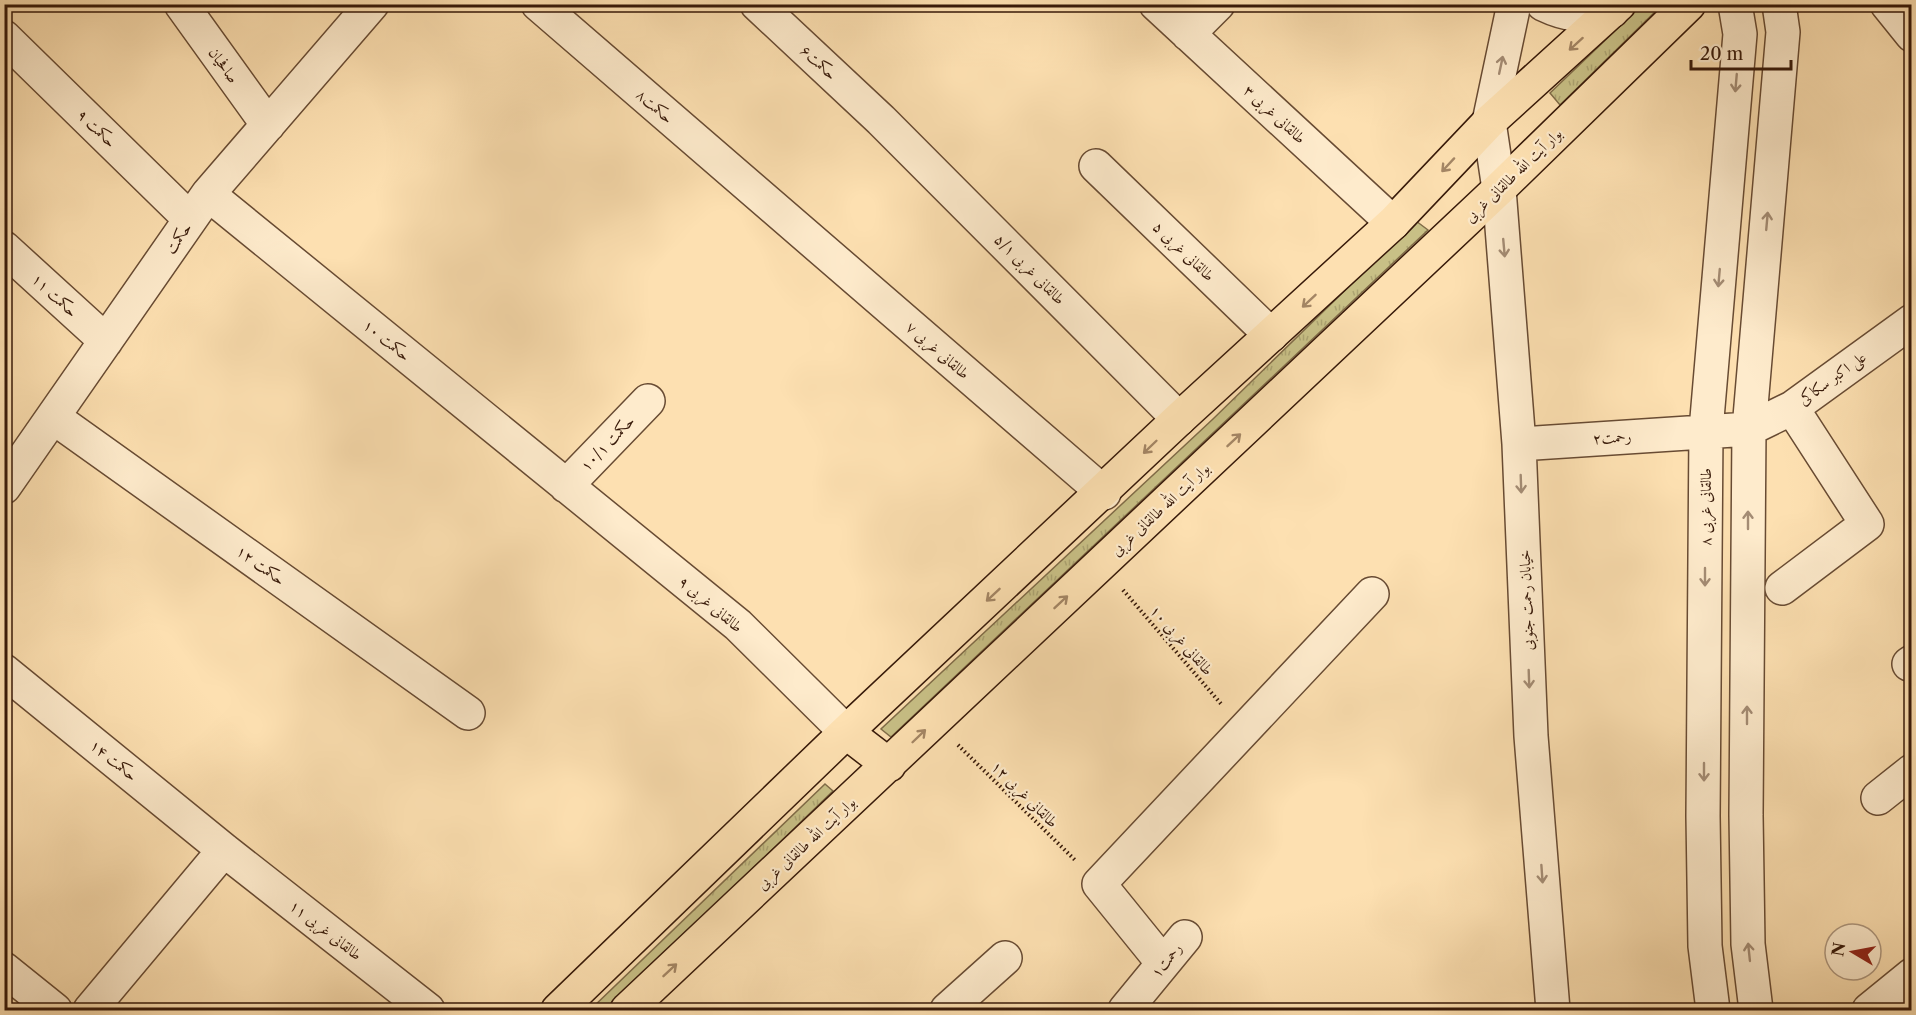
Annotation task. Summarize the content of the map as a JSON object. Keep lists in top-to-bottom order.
{
  "streets": {
    "main road": ["بوار آیت الله طالقانی غربی"],
    "street": [
      "حکمت۶",
      "صافحیان",
      "حکمت۸",
      "طالقانی غربی ۳",
      "حکمت ۹",
      "حکمت",
      "طالقانی غربی ۵",
      "طالقانی غربی ۵/۱",
      "حکمت ۱۱",
      "حکمت ۱۰",
      "طالقانی غربی ۷",
      "علی اکبر سکاکی",
      "رحمت۲",
      "حکمت ۱۰/۱",
      "طالقانی غربی ۸",
      "حکمت ۱۲",
      "خیابان رحمت جنوبی",
      "طالقانی غربی ۹",
      "حکمت ۱۴",
      "طالقانی غربی ۱۱",
      "رحمت۱"
    ],
    "path": ["طالقانی غربی ۱۰", "طالقانی غربی ۱۲"]
  },
  "crossings": [
    ["حکمت۶", "طالقانی غربی ۵/۱"],
    ["صافحیان", "حکمت"],
    ["حکمت۸", "طالقانی غربی ۷"],
    ["حکمت ۹", "حکمت"],
    ["حکمت ۹", "حکمت ۱۰"],
    ["بوار آیت الله طالقانی غربی", "خیابان رحمت جنوبی"],
    ["بوار آیت الله طالقانی غربی", "طالقانی غربی ۱۰"],
    ["بوار آیت الله طالقانی غربی", "طالقانی غربی ۱۲"],
    ["حکمت", "حکمت ۱۱"],
    ["حکمت", "حکمت ۱۰"],
    ["حکمت", "حکمت ۱۲"],
    ["حکمت ۱۰", "حکمت ۱۰/۱"],
    ["حکمت ۱۰", "طالقانی غربی ۹"],
    ["علی اکبر سکاکی", "رحمت۲"],
    ["رحمت۲", "طالقانی غربی ۸"],
    ["رحمت۲", "خیابان رحمت جنوبی"],
    ["حکمت ۱۰/۱", "طالقانی غربی ۹"],
    ["حکمت ۱۴", "طالقانی غربی ۱۱"]
  ],
  "scale_bar": "20 m",
  "north": "left"
}
